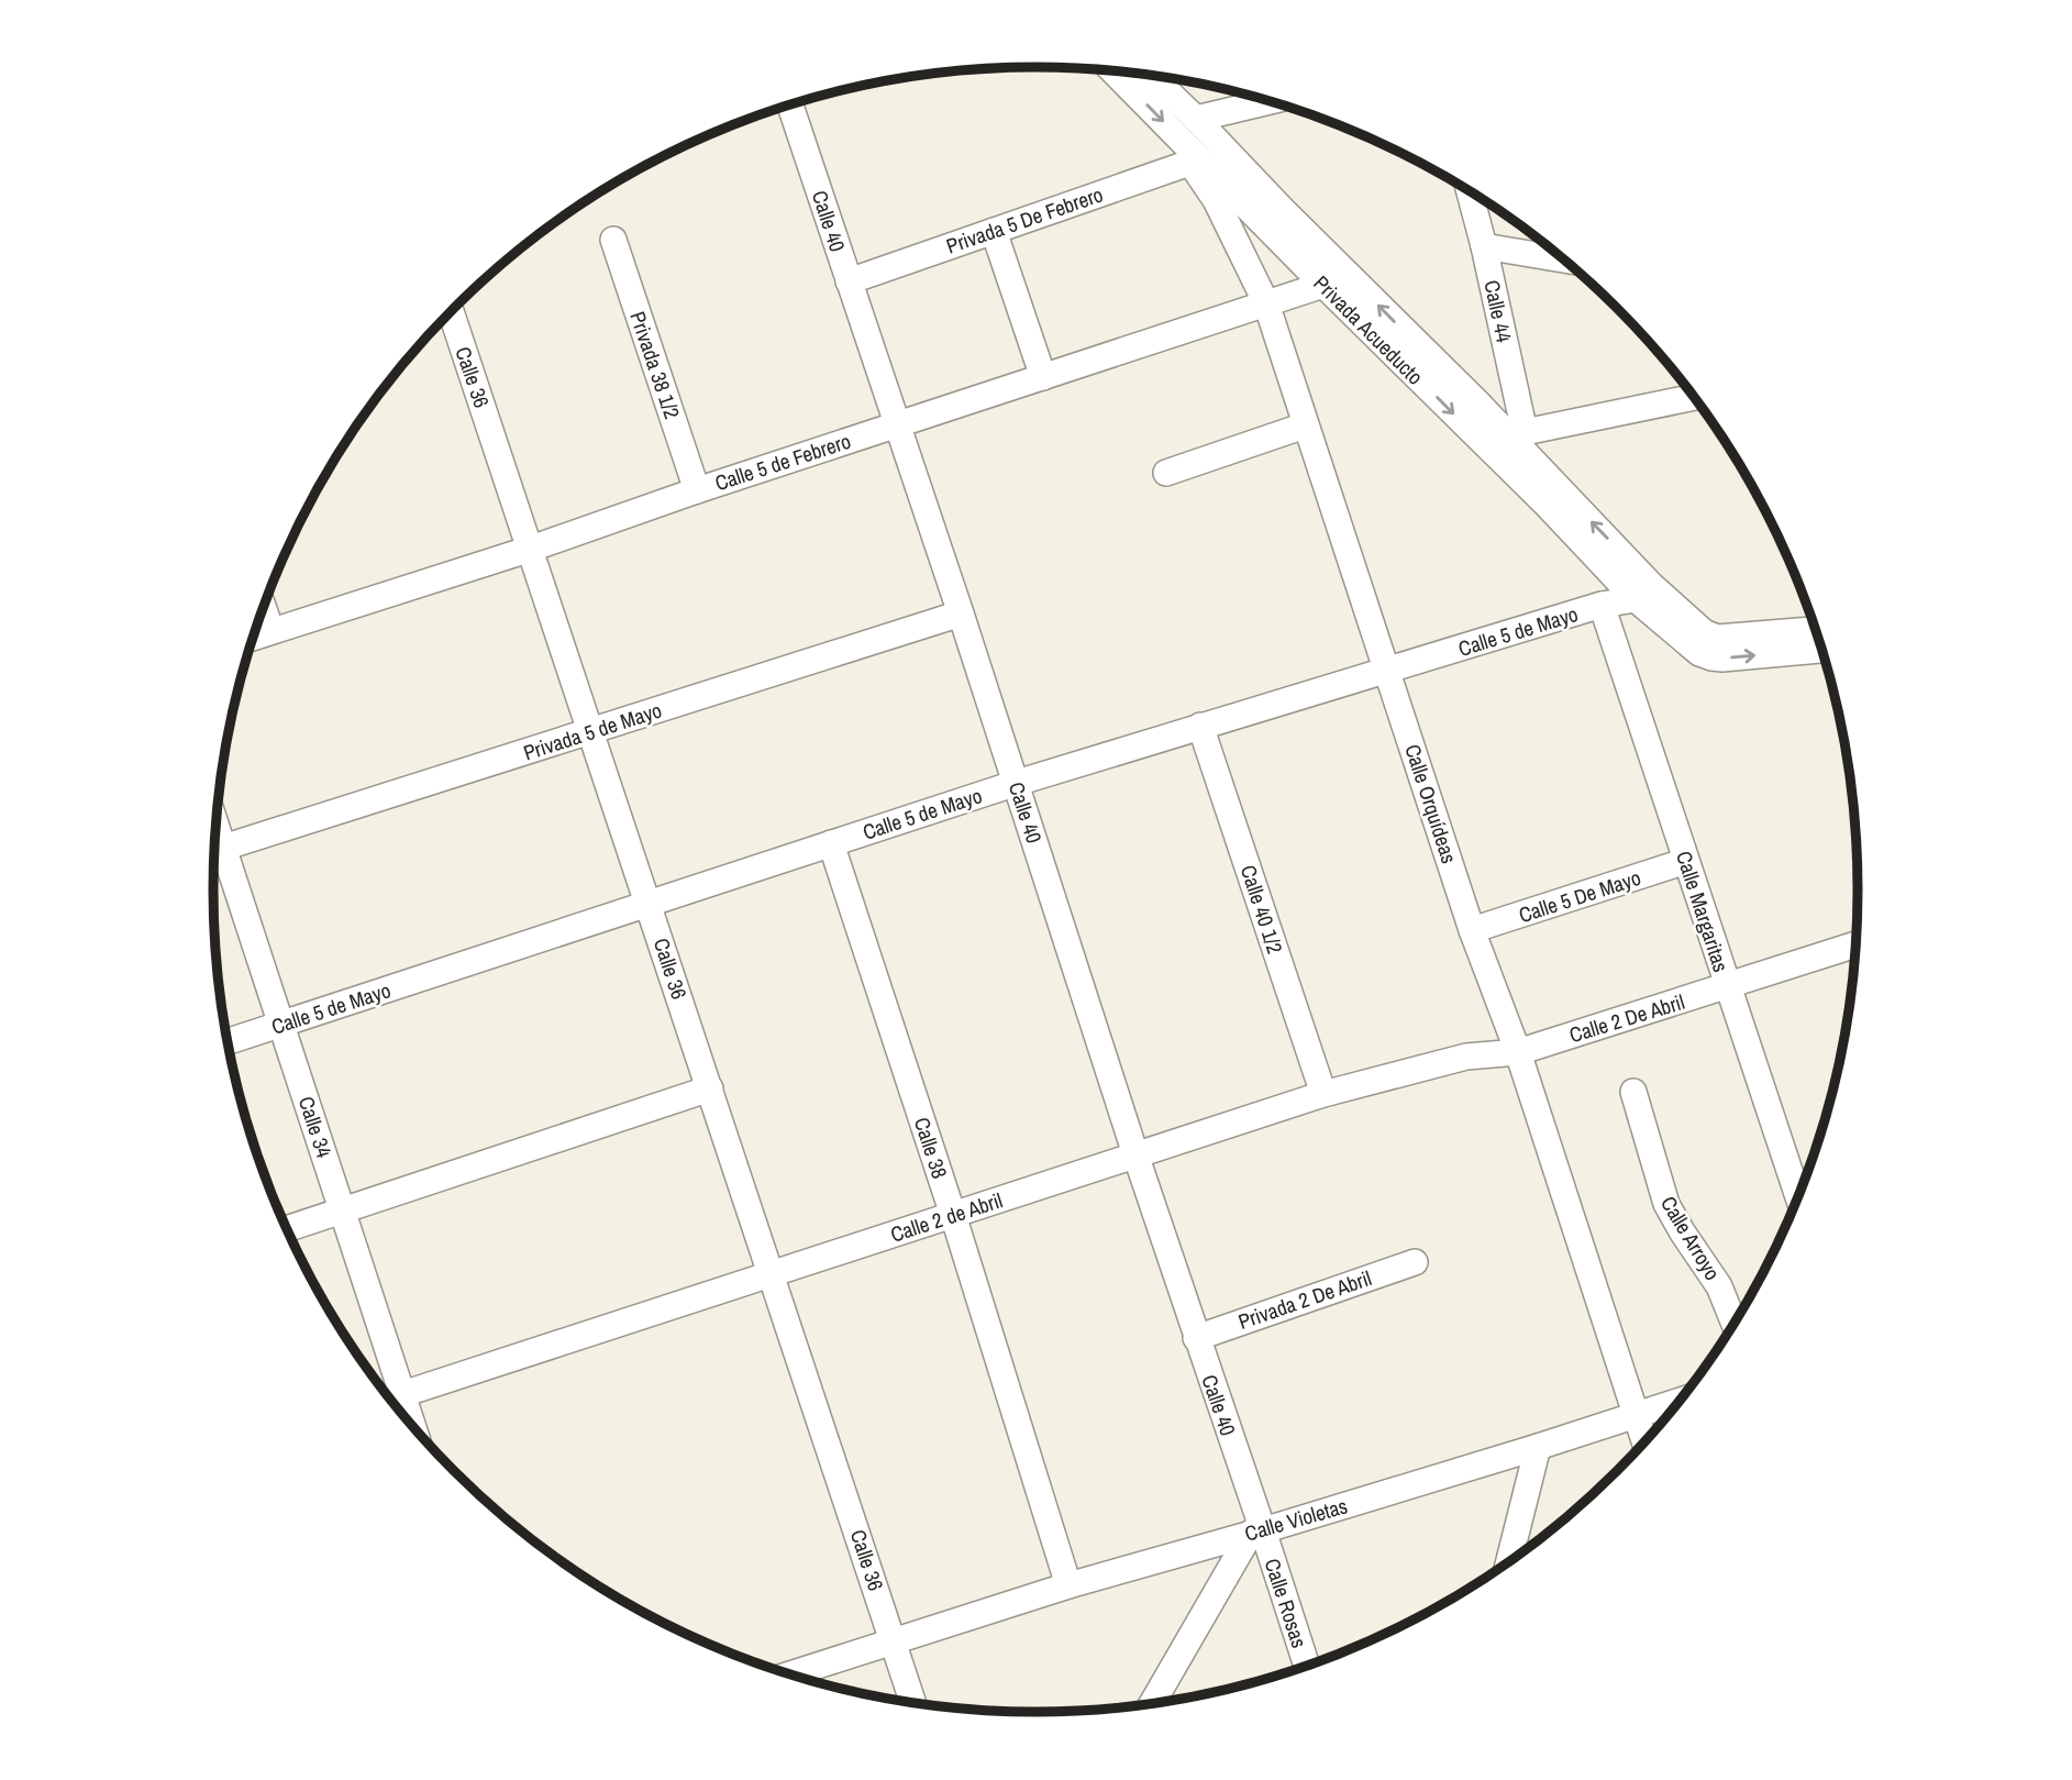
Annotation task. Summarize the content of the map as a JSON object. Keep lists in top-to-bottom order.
{
  "streets": {
    "street": [
      "Privada 5 De Febrero",
      "Calle 40",
      "Calle 44",
      "Privada Acueducto",
      "Privada 38 1/2",
      "Calle 36",
      "Calle 5 de Febrero",
      "Calle 5 de Mayo",
      "Privada 5 de Mayo",
      "Calle Orquídeas",
      "Calle 5 De Mayo",
      "Calle 40 1/2",
      "Calle Margaritas",
      "Calle 2 De Abril",
      "Calle 34",
      "Calle 38",
      "Calle 2 de Abril",
      "Calle Arroyo",
      "Privada 2 De Abril",
      "Calle Violetas",
      "Calle Rosas"
    ]
  },
  "crossings": [
    ["Privada 5 De Febrero", "Calle 40"],
    ["Privada 5 De Febrero", "Privada Acueducto"],
    ["Privada 5 De Febrero", "Calle Orquídeas"],
    ["Calle 40", "Calle 5 de Febrero"],
    ["Calle 40", "Calle 5 de Mayo"],
    ["Calle 40", "Privada 5 de Mayo"],
    ["Calle 40", "Calle 2 de Abril"],
    ["Calle 40", "Privada 2 De Abril"],
    ["Calle 40", "Calle Violetas"],
    ["Calle 40", "Calle Rosas"],
    ["Calle 44", "Privada Acueducto"],
    ["Privada Acueducto", "Calle 5 de Febrero"],
    ["Privada Acueducto", "Calle 5 de Mayo"],
    ["Privada Acueducto", "Calle Orquídeas"],
    ["Privada 38 1/2", "Calle 5 de Febrero"],
    ["Calle 36", "Calle 5 de Febrero"],
    ["Calle 36", "Calle 5 de Mayo"],
    ["Calle 36", "Privada 5 de Mayo"],
    ["Calle 36", "Calle 2 de Abril"],
    ["Calle 36", "Calle Violetas"],
    ["Calle 5 de Febrero", "Calle Orquídeas"],
    ["Calle 5 de Mayo", "Calle Orquídeas"],
    ["Calle 5 de Mayo", "Calle 40 1/2"],
    ["Calle 5 de Mayo", "Calle Margaritas"],
    ["Calle 5 de Mayo", "Calle 34"],
    ["Calle 5 de Mayo", "Calle 38"],
    ["Privada 5 de Mayo", "Calle 34"],
    ["Calle Orquídeas", "Calle 5 De Mayo"],
    ["Calle Orquídeas", "Calle 2 De Abril"],
    ["Calle Orquídeas", "Calle 2 de Abril"],
    ["Calle Orquídeas", "Calle Violetas"],
    ["Calle 5 De Mayo", "Calle Margaritas"],
    ["Calle 40 1/2", "Calle 2 de Abril"],
    ["Calle Margaritas", "Calle 2 De Abril"],
    ["Calle 2 De Abril", "Calle 2 de Abril"],
    ["Calle 34", "Calle 2 de Abril"],
    ["Calle 38", "Calle 2 de Abril"],
    ["Calle 38", "Calle Violetas"],
    ["Calle Violetas", "Calle Rosas"]
  ]
}
